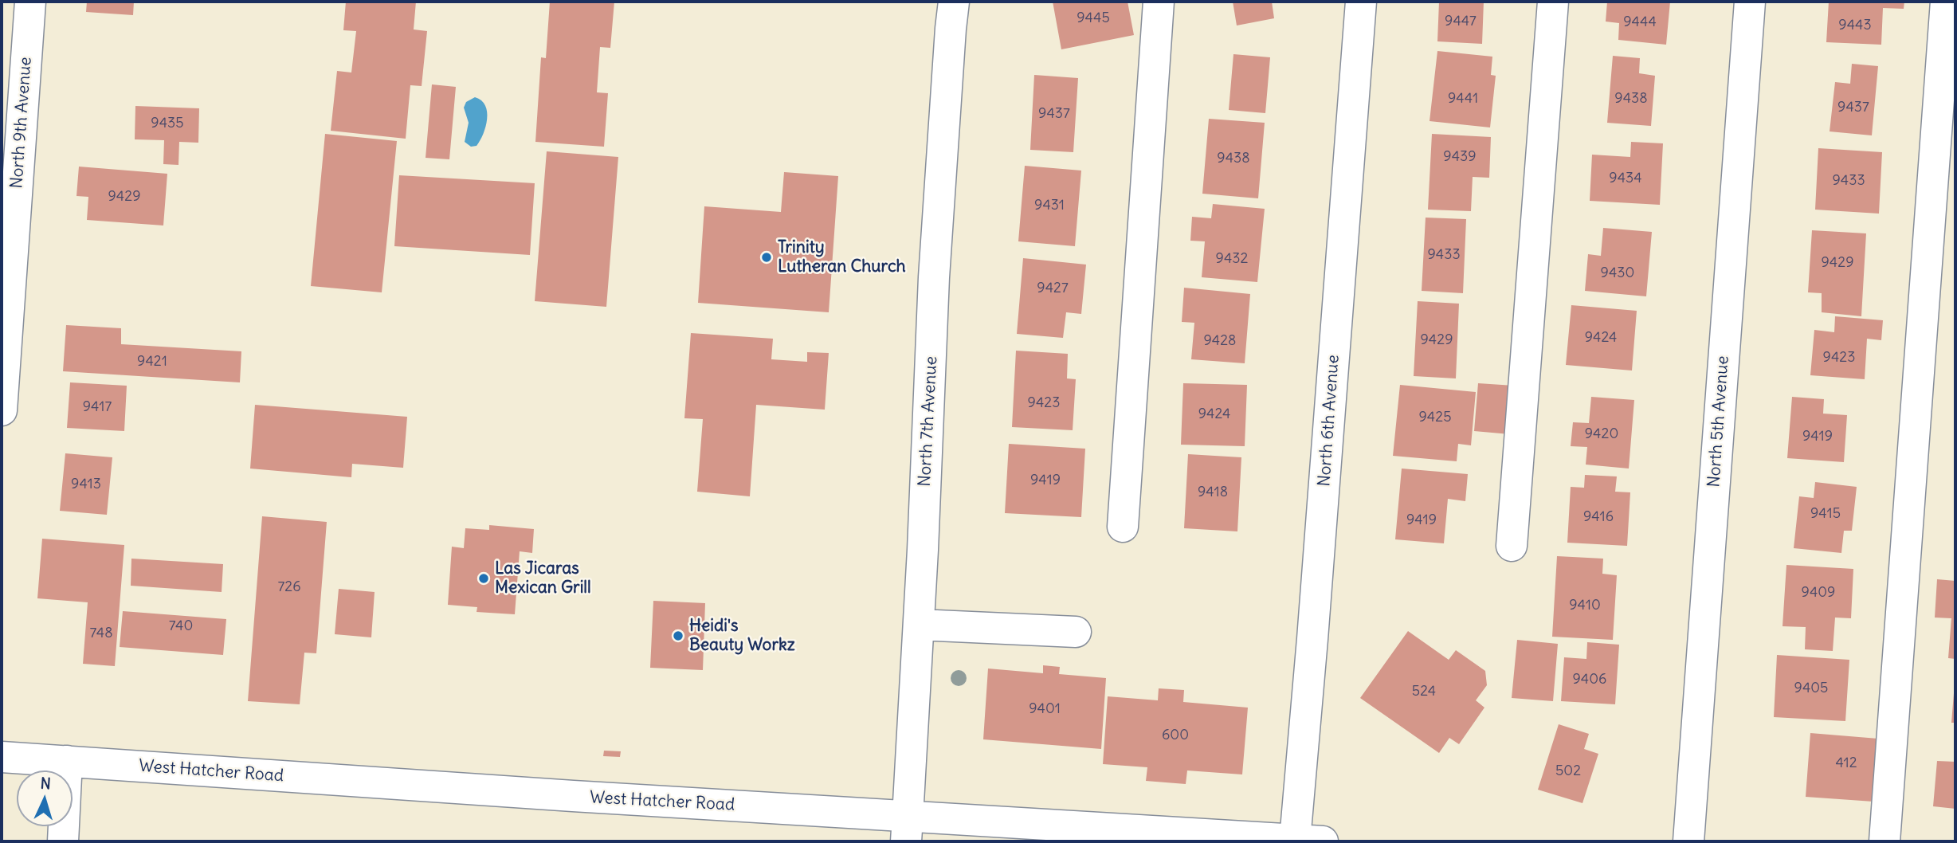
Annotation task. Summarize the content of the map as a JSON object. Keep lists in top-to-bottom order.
{
  "streets": {
    "street": [
      "North 9th Avenue",
      "North 6th Avenue",
      "North 7th Avenue",
      "North 5th Avenue",
      "West Hatcher Road"
    ]
  },
  "crossings": [
    ["North 6th Avenue", "West Hatcher Road"],
    ["North 7th Avenue", "West Hatcher Road"]
  ],
  "places": ["Trinity Lutheran Church", "Las Jicaras Mexican Grill", "Heidi's Beauty Workz"],
  "house_numbers": [
    "9445",
    "9447",
    "9444",
    "9443",
    "9441",
    "9438",
    "9437",
    "9437",
    "9435",
    "9439",
    "9438",
    "9434",
    "9433",
    "9429",
    "9431",
    "9433",
    "9432",
    "9429",
    "9430",
    "9427",
    "9424",
    "9429",
    "9428",
    "9423",
    "9421",
    "9423",
    "9417",
    "9424",
    "9425",
    "9420",
    "9419",
    "9419",
    "9413",
    "9418",
    "9415",
    "9416",
    "9419",
    "726",
    "9409",
    "9410",
    "740",
    "748",
    "9406",
    "9405",
    "524",
    "9401",
    "600",
    "412",
    "502"
  ],
  "north": "top"
}
